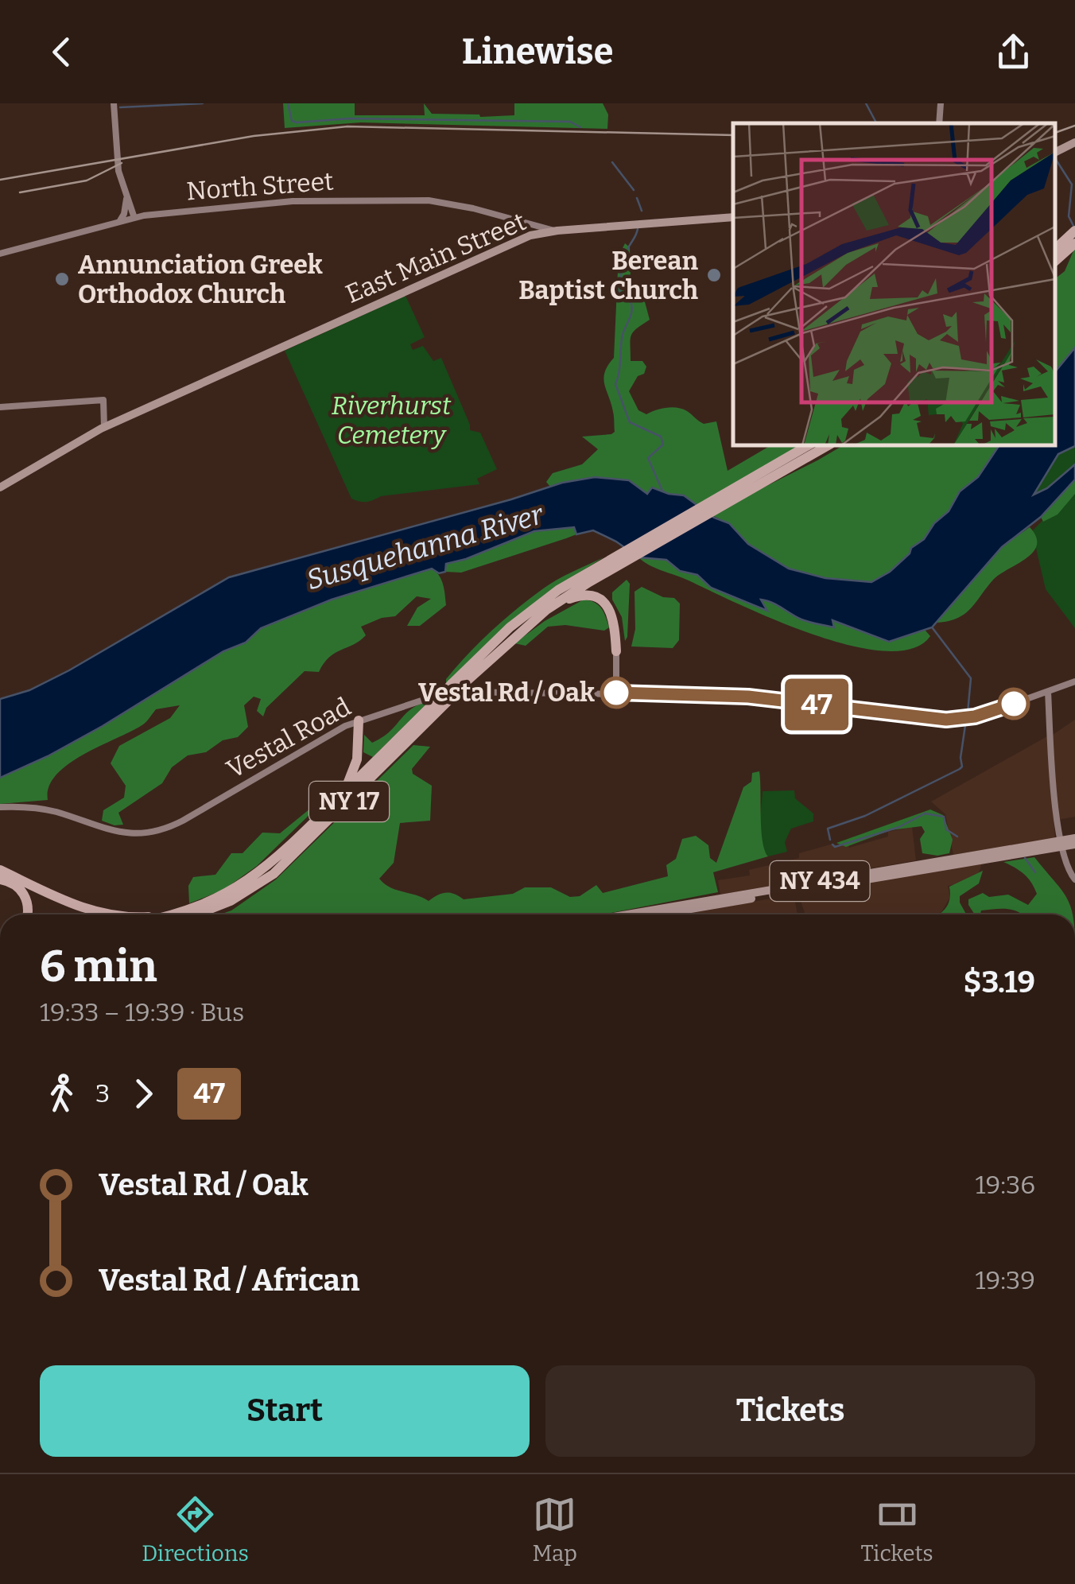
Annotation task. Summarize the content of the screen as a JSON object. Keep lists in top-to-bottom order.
{
  "streets": {
    "highway": ["NY 17"],
    "main road": ["East Main Street", "NY 434"],
    "street": ["North Street", "Vestal Road"]
  },
  "crossings": [
    ["North Street", "East Main Street"]
  ],
  "water": ["Susquehanna River"],
  "parks": ["Riverhurst Cemetery"],
  "places": ["Berean Baptist Church", "Annunciation Greek Orthodox Church", "Vestal Rd / Oak"],
  "lines": ["bus line 47"],
  "page": {
    "header": "Linewise",
    "on_map": "47",
    "heading": ["6 min", "19:33 – 19:39 · Bus", "$3.19"],
    "legs": ["3", "47"],
    "list": [
      {
        "name": "Vestal Rd / Oak",
        "value": "19:36"
      },
      {
        "name": "Vestal Rd / African",
        "value": "19:39"
      }
    ],
    "buttons": ["Start", "Tickets"],
    "tabs": ["Directions", "Map", "Tickets"]
  }
}
